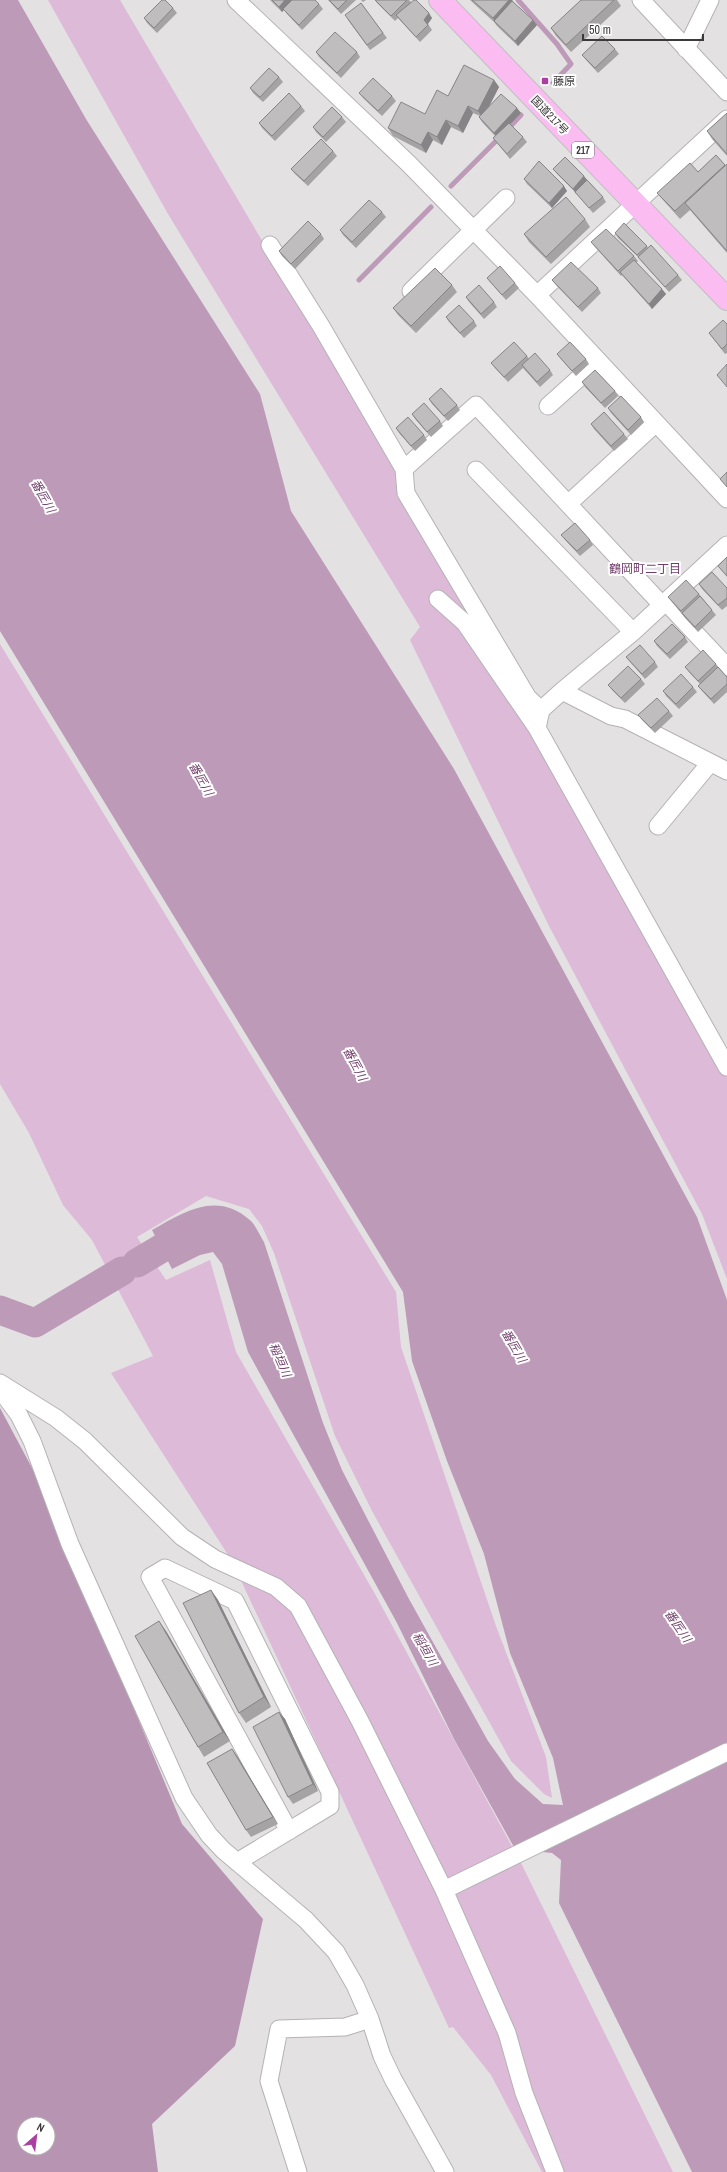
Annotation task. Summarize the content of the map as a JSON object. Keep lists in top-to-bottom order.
{
  "streets": {
    "highway": ["国道217号", "217"]
  },
  "districts": ["鶴岡町二丁目"],
  "water": ["番匠川", "稲垣川"],
  "places": {
    "transit": ["藤原"]
  },
  "scale_bar": "50 m",
  "north": "top right"
}
